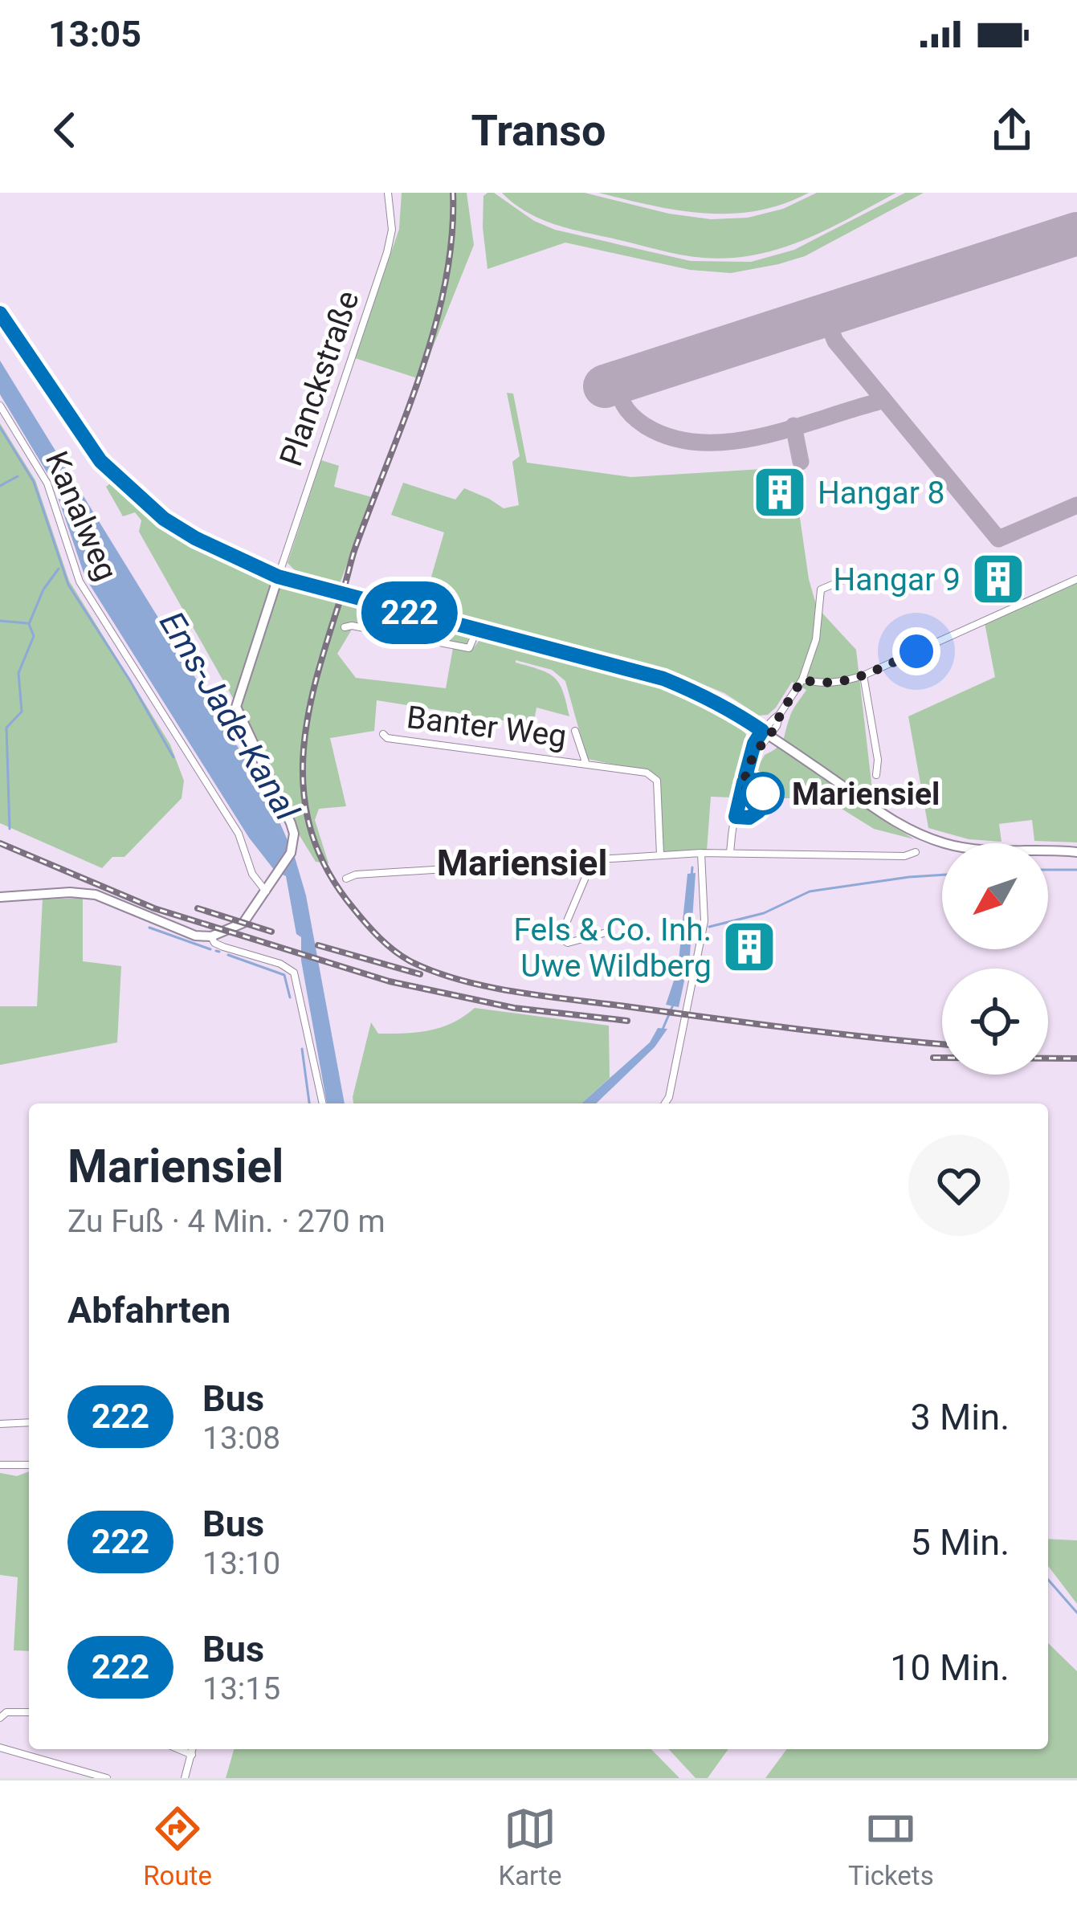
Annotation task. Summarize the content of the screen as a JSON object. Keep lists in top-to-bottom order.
{
  "streets": {
    "street": ["Planckstraße", "Kanalweg", "Banter Weg"]
  },
  "districts": ["Mariensiel"],
  "water": ["Ems-Jade-Kanal"],
  "places": {
    "building": ["Hangar 8", "Hangar 9", "Fels & Co. Inh. Uwe Wildberg"],
    "other": ["Mariensiel"]
  },
  "lines": ["bus line 222"],
  "north": "bottom left",
  "page": {
    "status": "13:05",
    "header": "Transo",
    "on_map": "222",
    "heading": [
      ["Mariensiel", "Zu Fuß · 4 Min. · 270 m"],
      "Abfahrten"
    ],
    "list": [
      {
        "mark": "222",
        "name": "Bus",
        "note": "13:08",
        "value": "3 Min."
      },
      {
        "mark": "222",
        "name": "Bus",
        "note": "13:10",
        "value": "5 Min."
      },
      {
        "mark": "222",
        "name": "Bus",
        "note": "13:15",
        "value": "10 Min."
      }
    ],
    "tabs": ["Route", "Karte", "Tickets"]
  }
}
